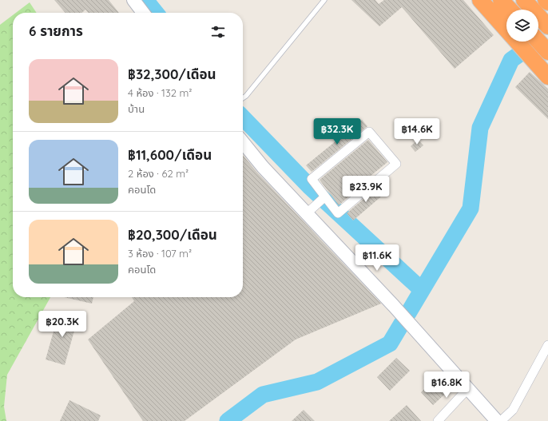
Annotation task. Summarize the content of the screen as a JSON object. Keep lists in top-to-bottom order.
{
  "page": {
    "heading": "6 รายการ",
    "list": [
      {
        "name": "฿32,300/เดือน",
        "note": "4 ห้อง · 132 m² · บ้าน"
      },
      {
        "name": "฿11,600/เดือน",
        "note": "2 ห้อง · 62 m² · คอนโด"
      },
      {
        "name": "฿20,300/เดือน",
        "note": "3 ห้อง · 107 m² · คอนโด"
      }
    ],
    "price": [
      "฿32.3K",
      "฿14.6K",
      "฿23.9K",
      "฿11.6K",
      "฿20.3K",
      "฿16.8K"
    ]
  }
}
